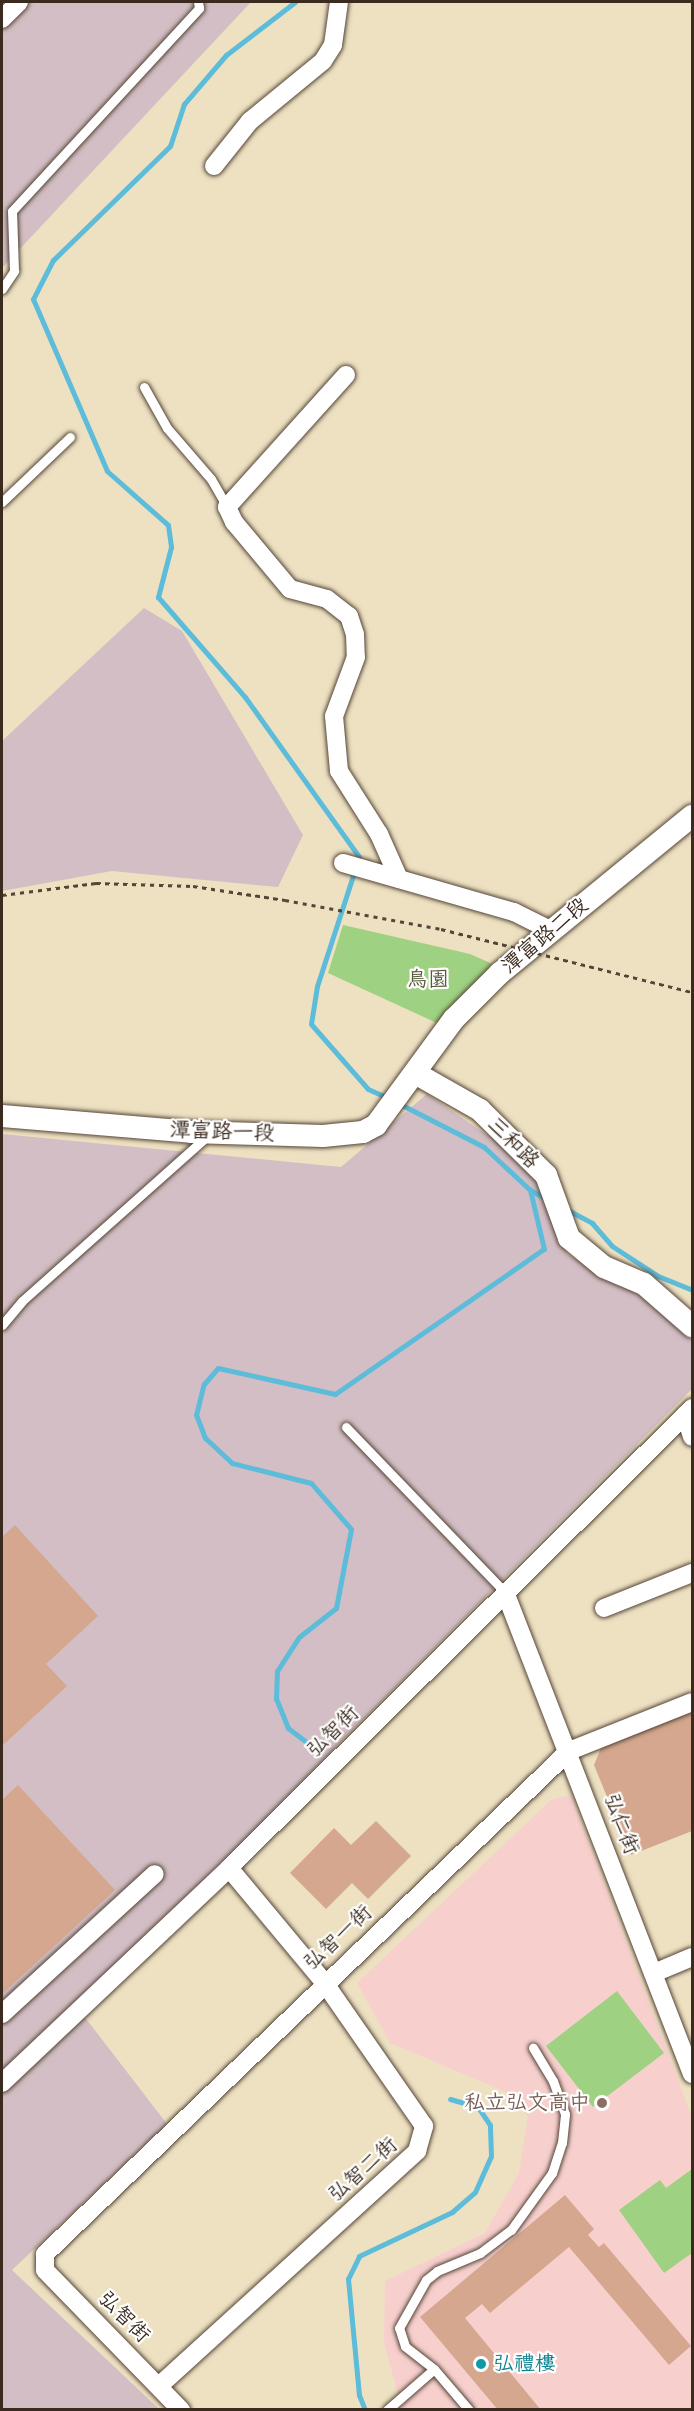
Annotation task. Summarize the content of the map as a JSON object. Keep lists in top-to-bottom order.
{
  "streets": {
    "street": [
      "潭富路二段",
      "潭富路一段",
      "三和路",
      "弘智街",
      "弘仁街",
      "弘智一街",
      "弘智二街"
    ]
  },
  "crossings": [
    ["潭富路二段", "潭富路一段"],
    ["潭富路二段", "三和路"],
    ["潭富路一段", "三和路"],
    ["弘智街", "弘仁街"],
    ["弘智街", "弘智一街"],
    ["弘智街", "弘智二街"],
    ["弘仁街", "弘智一街"],
    ["弘智一街", "弘智二街"]
  ],
  "parks": ["鳥園"],
  "places": ["私立弘文高中", "弘禮樓"]
}
